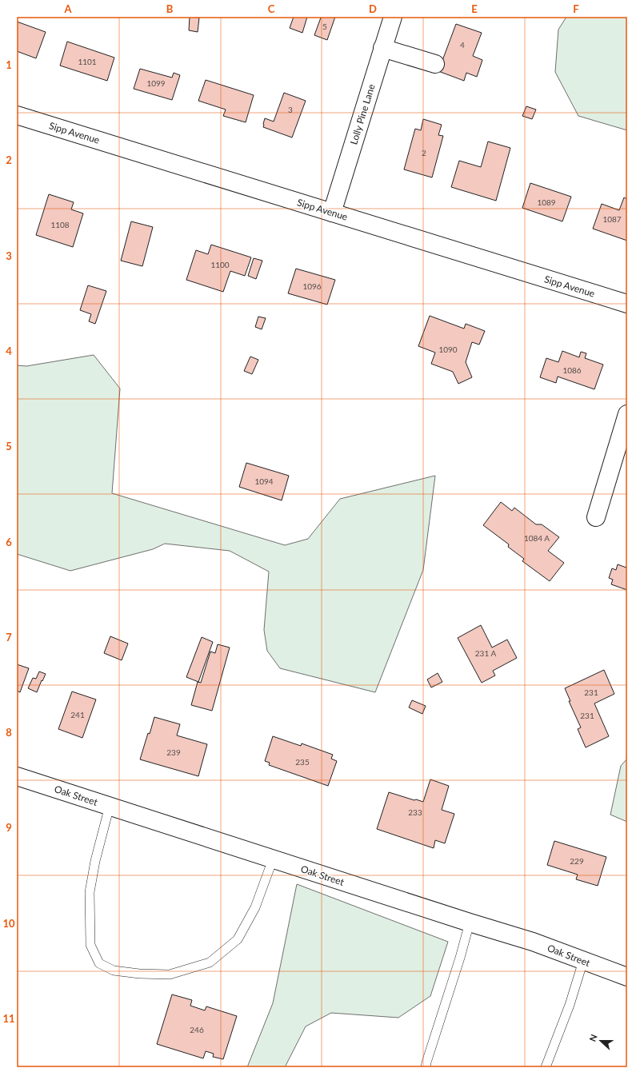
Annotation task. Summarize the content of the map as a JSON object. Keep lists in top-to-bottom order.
{
  "streets": {
    "street": ["Lolly Pine Lane", "Sipp Avenue", "Oak Street"]
  },
  "crossings": [
    ["Lolly Pine Lane", "Sipp Avenue"]
  ],
  "house_numbers": [
    "5",
    "4",
    "1101",
    "1099",
    "3",
    "2",
    "1089",
    "1087",
    "1108",
    "1100",
    "1096",
    "1090",
    "1086",
    "1094",
    "1084 A",
    "231 A",
    "231",
    "241",
    "231",
    "239",
    "235",
    "233",
    "229",
    "246"
  ],
  "north": "left",
  "grid": {
    "columns": [
      "A",
      "B",
      "C",
      "D",
      "E",
      "F"
    ],
    "rows": [
      "1",
      "2",
      "3",
      "4",
      "5",
      "6",
      "7",
      "8",
      "9",
      "10",
      "11"
    ]
  }
}
